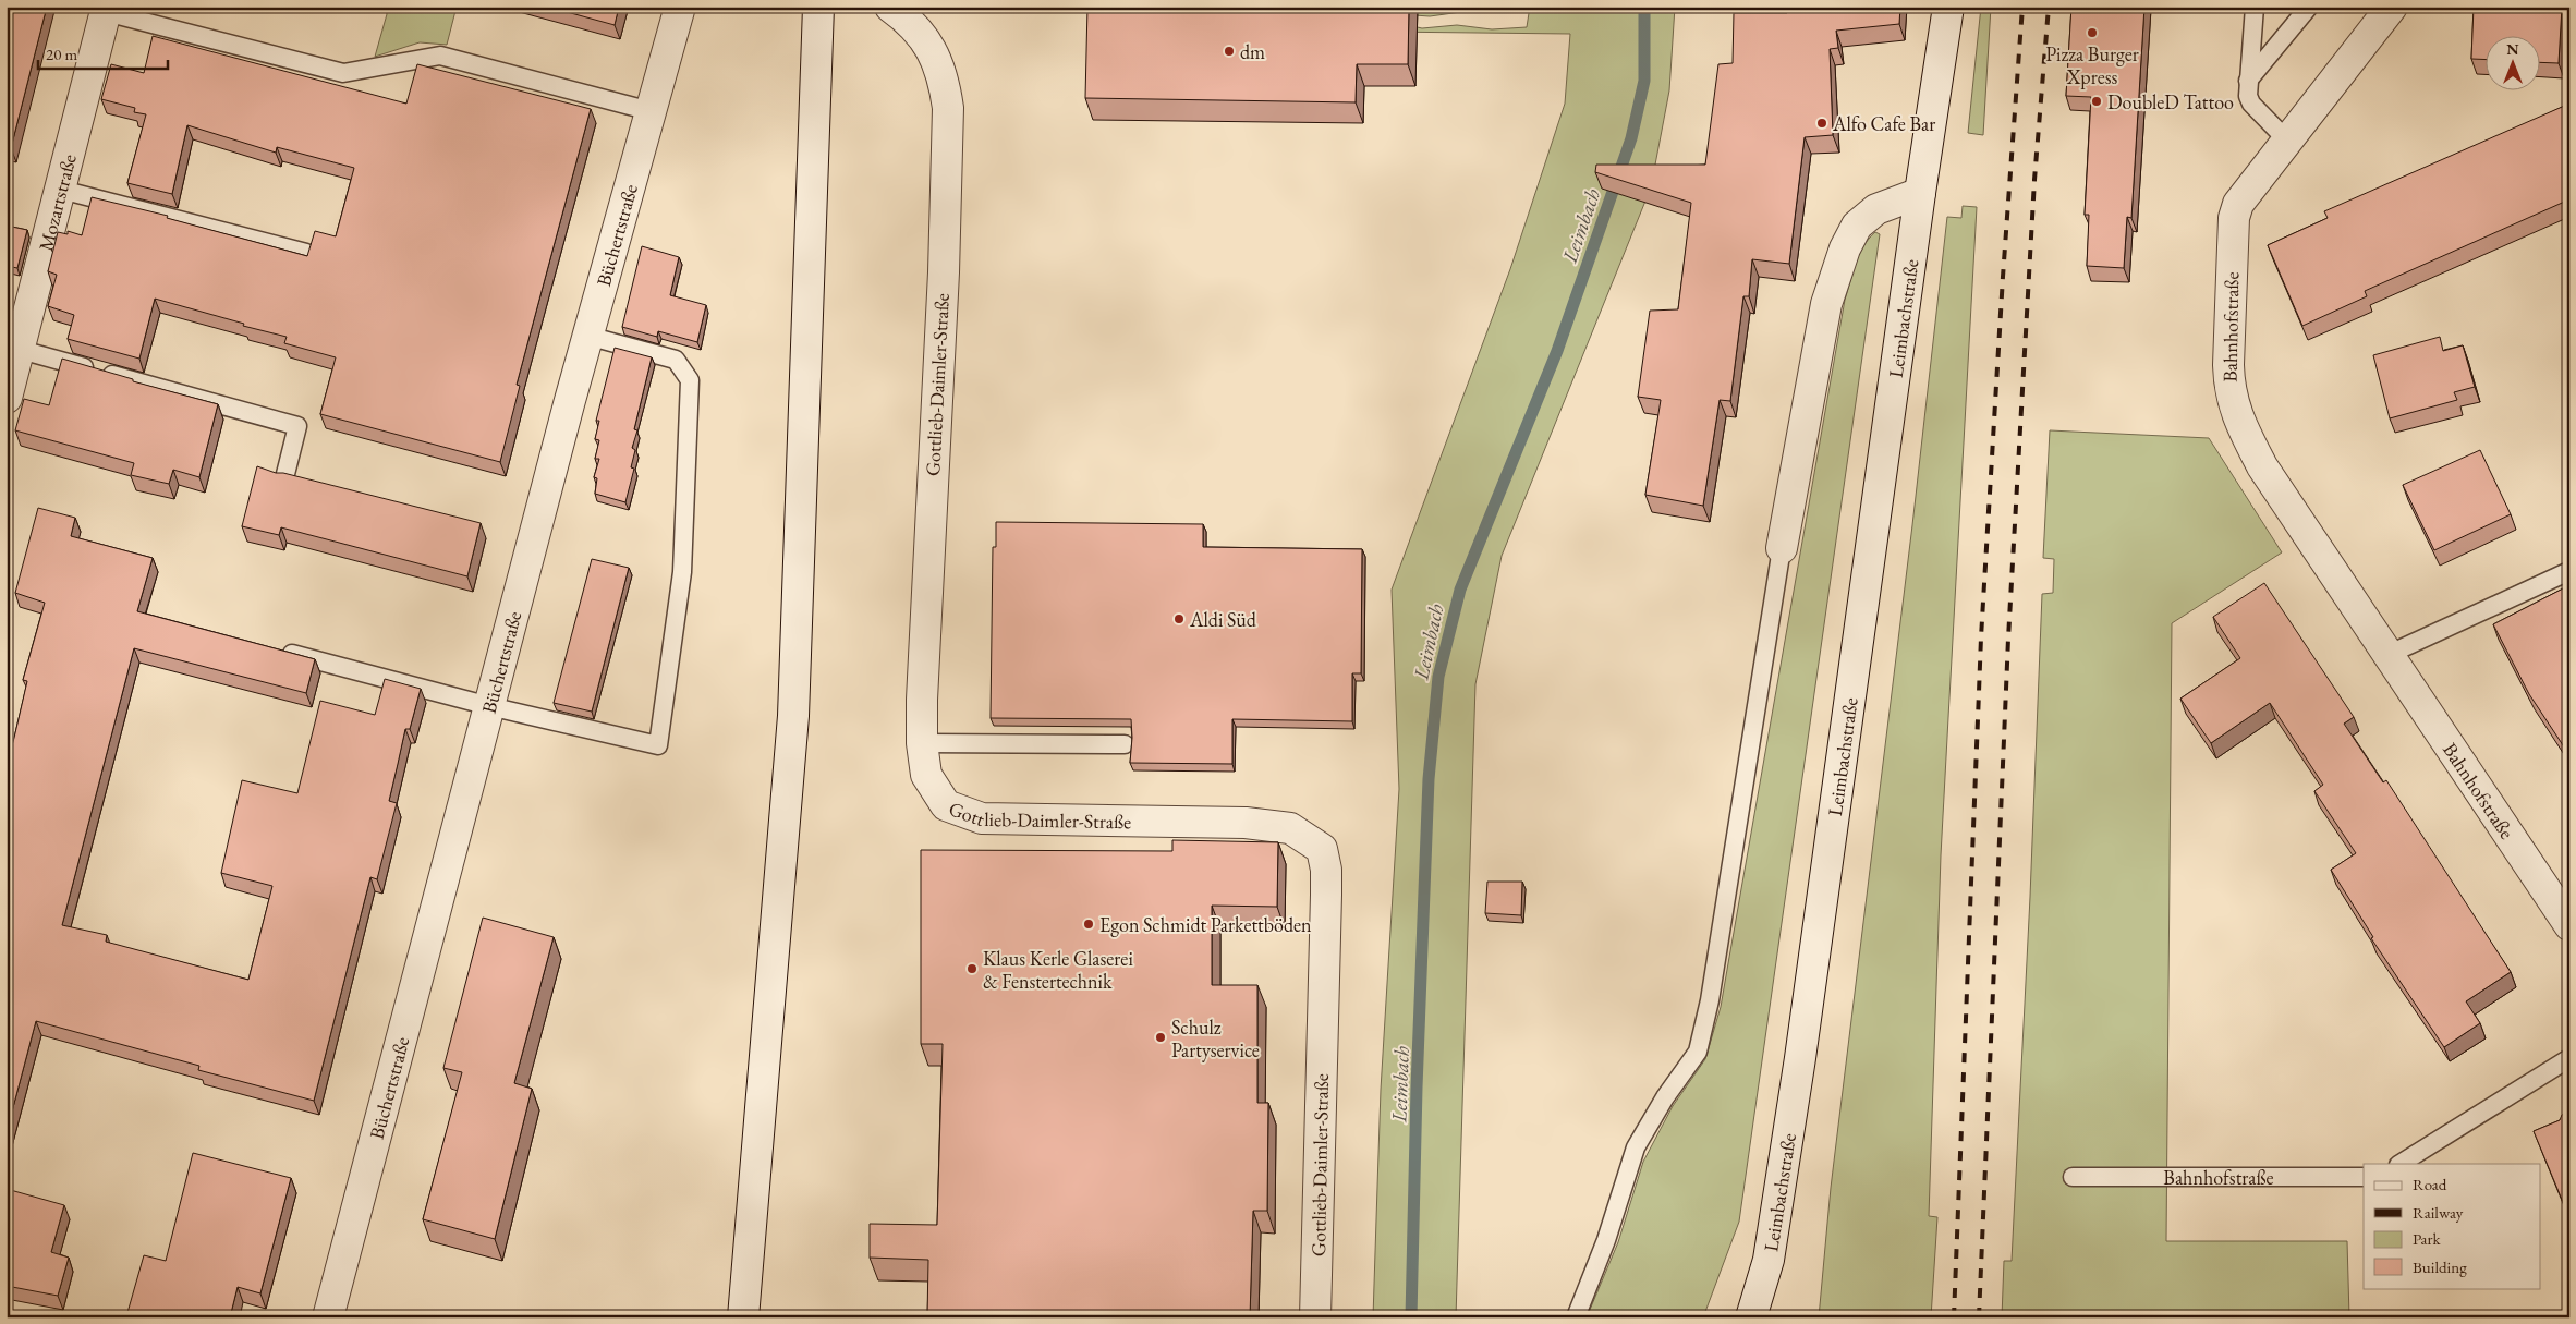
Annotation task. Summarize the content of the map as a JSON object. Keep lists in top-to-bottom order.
{
  "streets": {
    "street": [
      "Mozartstraße",
      "Büchertstraße",
      "Leimbachstraße",
      "Bahnhofstraße",
      "Gottlieb-Daimler-Straße"
    ]
  },
  "water": ["Leimbach"],
  "places": [
    "Pizza Burger Xpress",
    "dm",
    "DoubleD Tattoo",
    "Alfo Cafe Bar",
    "Aldi Süd",
    "Egon Schmidt Parkettböden",
    "Klaus Kerle Glaserei & Fenstertechnik",
    "Schulz Partyservice"
  ],
  "legend": [
    "Road",
    "Railway",
    "Park",
    "Building"
  ],
  "scale_bar": "20 m",
  "north": "top"
}
